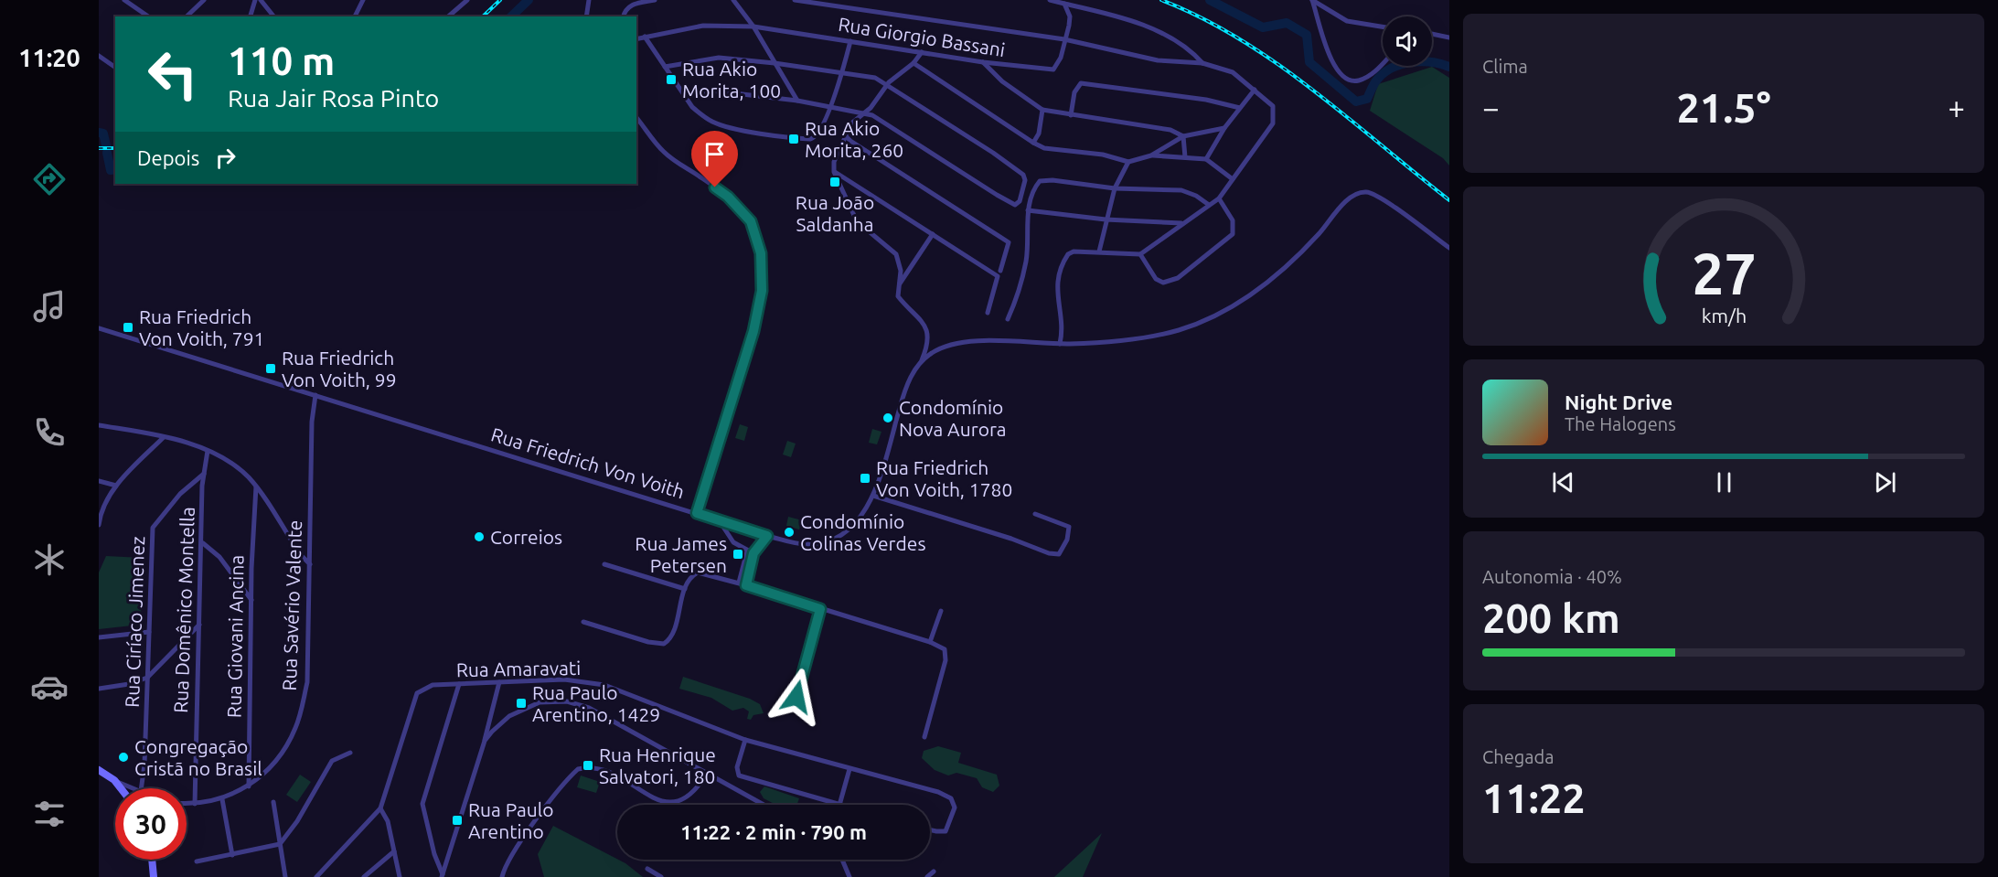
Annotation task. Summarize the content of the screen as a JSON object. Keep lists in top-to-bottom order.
{
  "streets": {
    "street": [
      "Rua Giorgio Bassani",
      "Rua Friedrich Von Voith",
      "Rua Savério Valente",
      "Rua Domênico Montella",
      "Rua Ciríaco Jimenez",
      "Rua Giovani Ancina",
      "Rua Amaravati"
    ]
  },
  "crossings": [
    ["Rua Friedrich Von Voith", "Rua Savério Valente"],
    ["Rua Savério Valente", "Rua Domênico Montella"],
    ["Rua Savério Valente", "Rua Giovani Ancina"],
    ["Rua Domênico Montella", "Rua Ciríaco Jimenez"]
  ],
  "places": {
    "transit": [
      "Rua Akio Morita, 100",
      "Rua Akio Morita, 260",
      "Rua João Saldanha",
      "Rua Friedrich Von Voith, 791",
      "Rua Friedrich Von Voith, 99",
      "Rua Friedrich Von Voith, 1780",
      "Rua James Petersen",
      "Rua Paulo Arentino, 1429",
      "Rua Henrique Salvatori, 180",
      "Rua Paulo Arentino"
    ],
    "other": [
      "Condomínio Nova Aurora",
      "Condomínio Colinas Verdes",
      "Correios",
      "Congregação Cristã no Brasil"
    ]
  },
  "page": {
    "tabs": "11:20",
    "tile": [
      "Clima",
      ["Autonomia · 40%", "200 km"],
      ["Chegada", "11:22"]
    ],
    "turn": ["110 m", "Rua Jair Rosa Pinto"],
    "heat": ["−", "21.5°", "+"],
    "then": "Depois",
    "song": ["Night Drive", "The Halogens"],
    "limit": "30",
    "trip": "11:22 · 2 min · 790 m",
    "gauge": ["27", "km/h"]
  }
}
